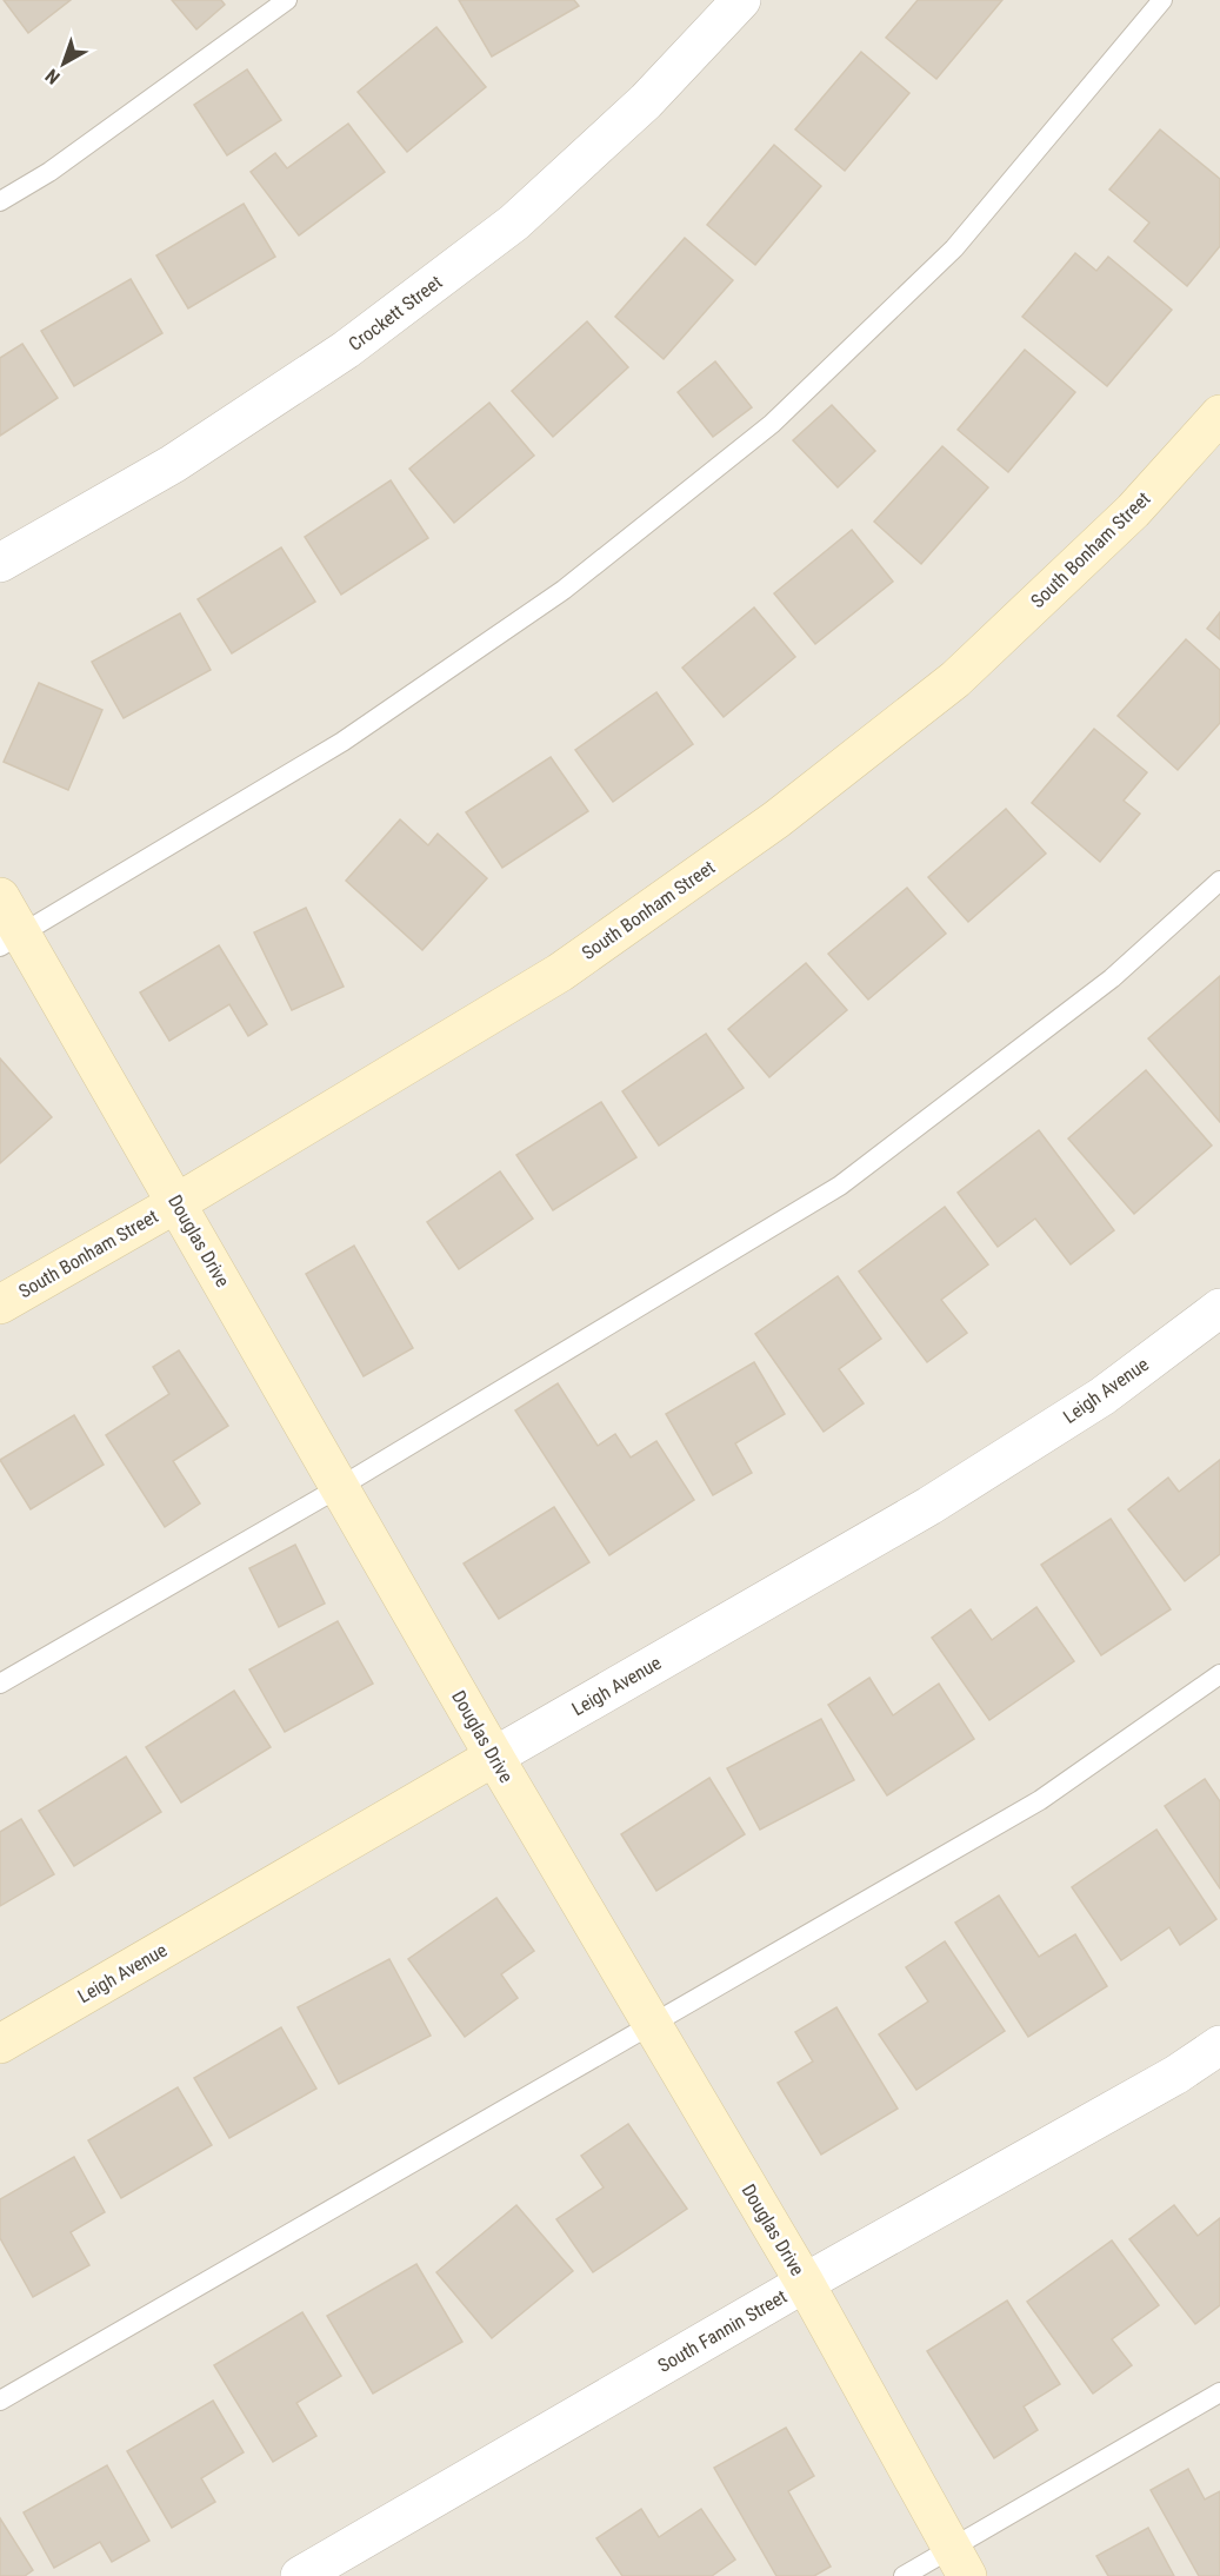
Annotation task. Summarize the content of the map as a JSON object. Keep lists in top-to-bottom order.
{
  "streets": {
    "street": [
      "Crockett Street",
      "South Bonham Street",
      "Douglas Drive",
      "Leigh Avenue",
      "South Fannin Street"
    ]
  },
  "crossings": [
    ["South Bonham Street", "Douglas Drive"],
    ["Douglas Drive", "Leigh Avenue"],
    ["Douglas Drive", "South Fannin Street"]
  ],
  "north": "bottom left"
}
